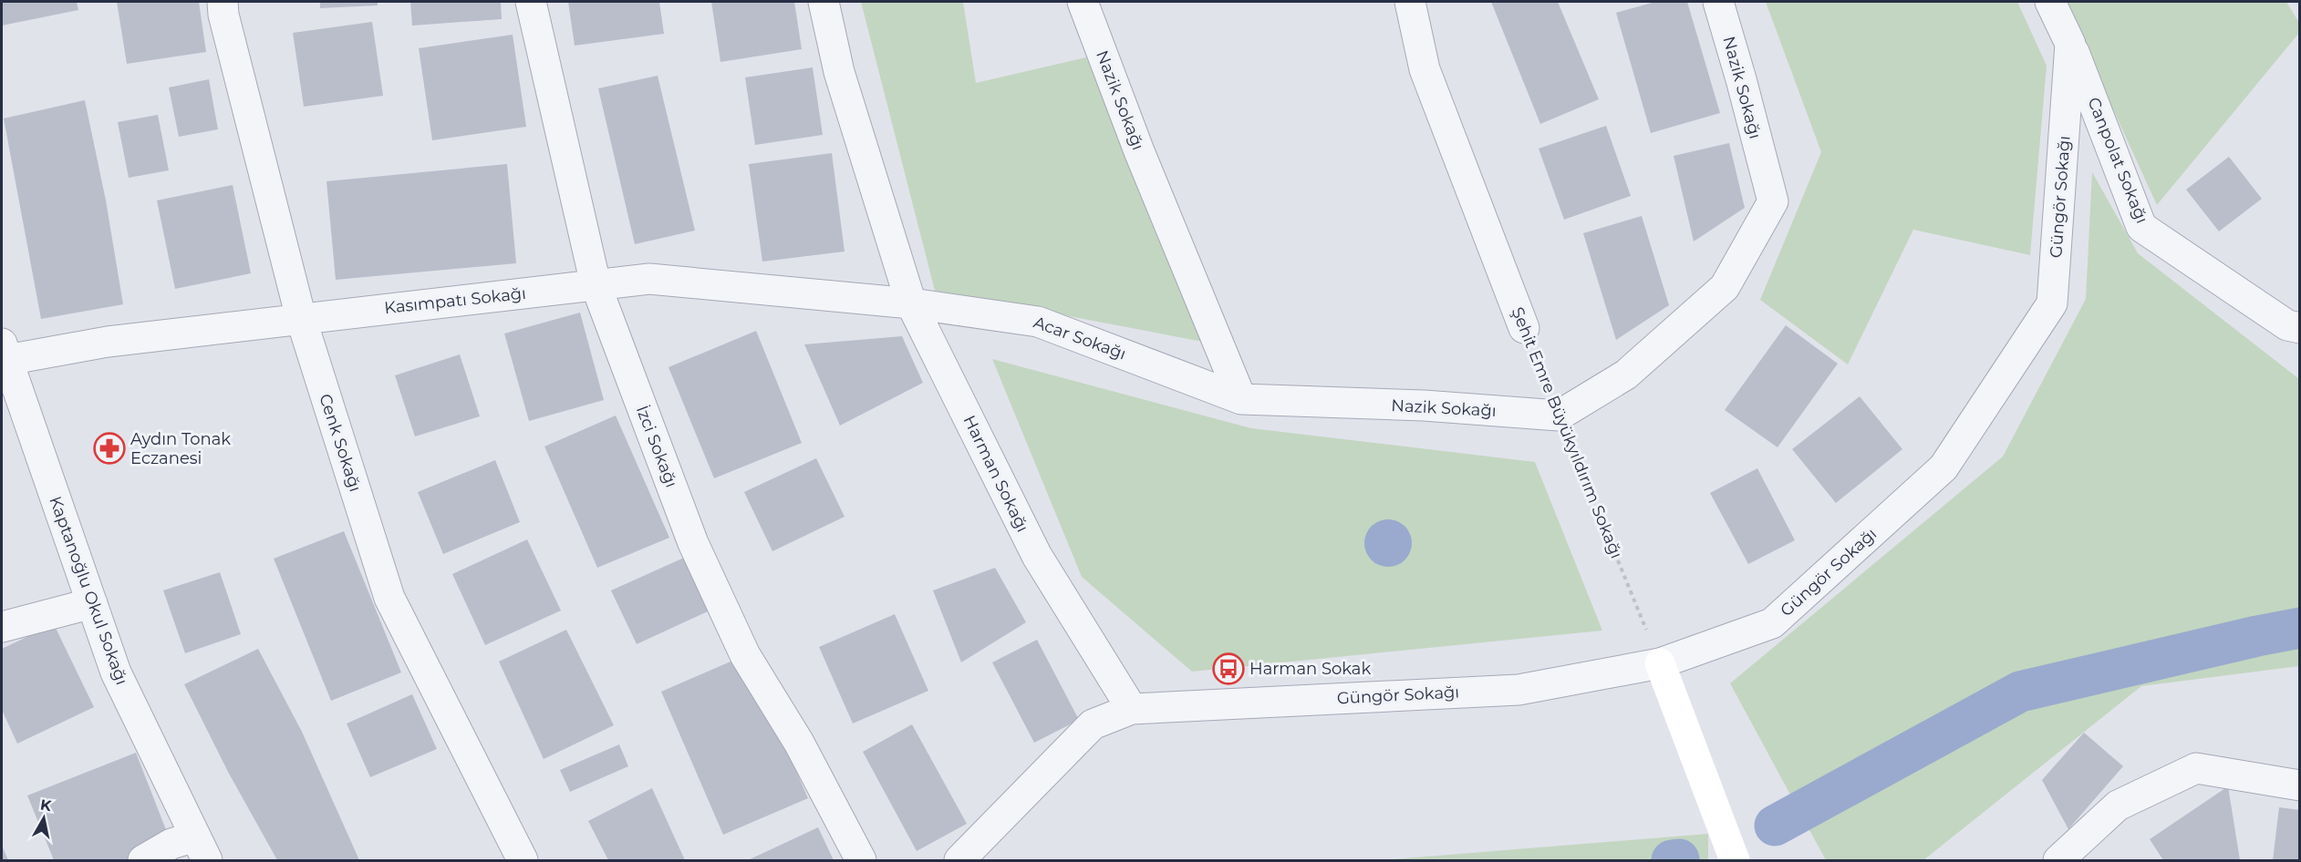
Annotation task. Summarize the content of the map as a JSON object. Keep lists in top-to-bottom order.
{
  "streets": {
    "street": [
      "Nazik Sokağı",
      "Canpolat Sokağı",
      "Güngör Sokağı",
      "Kasımpatı Sokağı",
      "Acar Sokağı",
      "Şehit Emre Büyükyıldırım Sokağı",
      "Cenk Sokağı",
      "İzci Sokağı",
      "Harman Sokağı",
      "Kaptanoğlu Okul Sokağı"
    ]
  },
  "crossings": [
    ["Nazik Sokağı", "Acar Sokağı"],
    ["Nazik Sokağı", "Şehit Emre Büyükyıldırım Sokağı"],
    ["Canpolat Sokağı", "Güngör Sokağı"],
    ["Güngör Sokağı", "Şehit Emre Büyükyıldırım Sokağı"],
    ["Güngör Sokağı", "Harman Sokağı"],
    ["Kasımpatı Sokağı", "Acar Sokağı"],
    ["Kasımpatı Sokağı", "Cenk Sokağı"],
    ["Kasımpatı Sokağı", "İzci Sokağı"],
    ["Kasımpatı Sokağı", "Harman Sokağı"],
    ["Kasımpatı Sokağı", "Kaptanoğlu Okul Sokağı"],
    ["Acar Sokağı", "Harman Sokağı"]
  ],
  "places": {
    "pharmacy": ["Aydın Tonak Eczanesi"],
    "bus stop": ["Harman Sokak"]
  },
  "north": "top"
}
